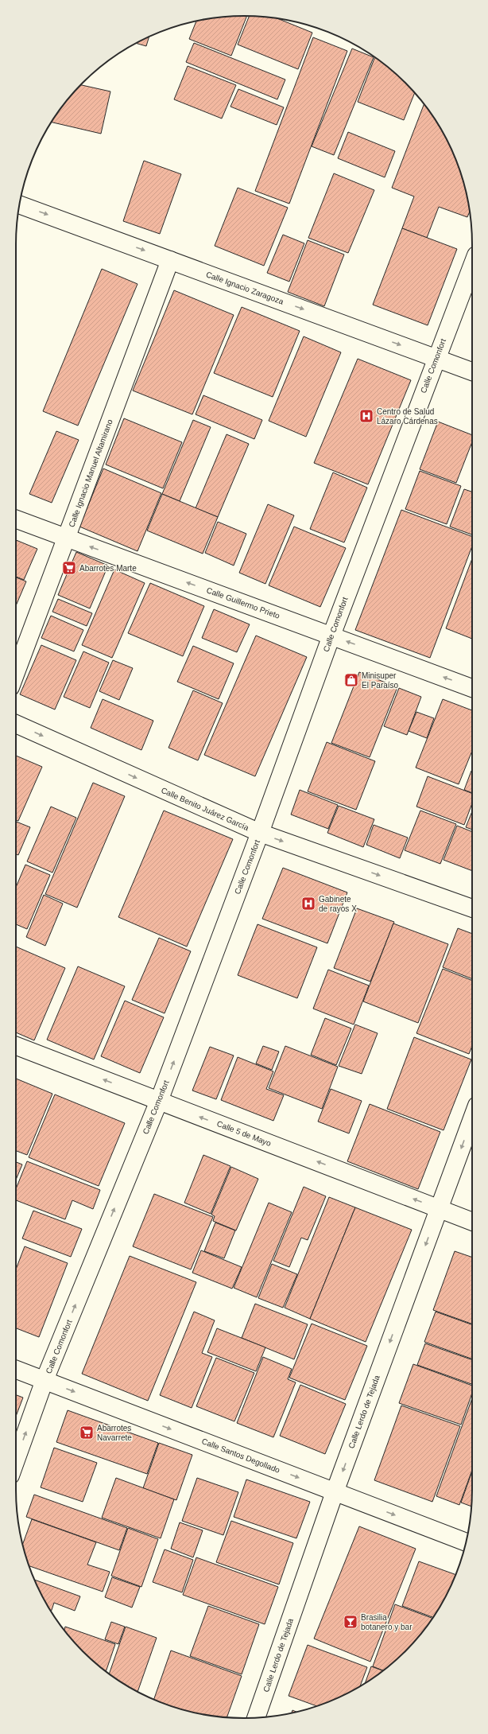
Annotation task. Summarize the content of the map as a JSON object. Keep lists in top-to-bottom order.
{
  "streets": {
    "street": [
      "Calle Ignacio Zaragoza",
      "Calle Comonfort",
      "Calle Ignacio Manuel Altamirano",
      "Calle Guillermo Prieto",
      "Calle Benito Juárez García",
      "Calle 5 de Mayo",
      "Calle Lerdo de Tejada",
      "Calle Santos Degollado"
    ]
  },
  "crossings": [
    ["Calle Ignacio Zaragoza", "Calle Comonfort"],
    ["Calle Ignacio Zaragoza", "Calle Ignacio Manuel Altamirano"],
    ["Calle Comonfort", "Calle Guillermo Prieto"],
    ["Calle Comonfort", "Calle Benito Juárez García"],
    ["Calle Comonfort", "Calle 5 de Mayo"],
    ["Calle Comonfort", "Calle Santos Degollado"],
    ["Calle Ignacio Manuel Altamirano", "Calle Guillermo Prieto"],
    ["Calle 5 de Mayo", "Calle Lerdo de Tejada"],
    ["Calle Lerdo de Tejada", "Calle Santos Degollado"]
  ],
  "one_way": [
    "Calle Ignacio Zaragoza",
    "Calle Comonfort",
    "Calle Guillermo Prieto",
    "Calle Benito Juárez García",
    "Calle 5 de Mayo",
    "Calle Lerdo de Tejada",
    "Calle Santos Degollado"
  ],
  "places": {
    "hospital": ["Centro de Salud Lázaro Cárdenas", "Gabinete de rayos X"],
    "supermarket": ["Abarrotes Marte", "Abarrotes Navarrete"],
    "shop": ["Minisuper El Paraíso"],
    "bar": ["Brasilia botanero y bar"]
  }
}
